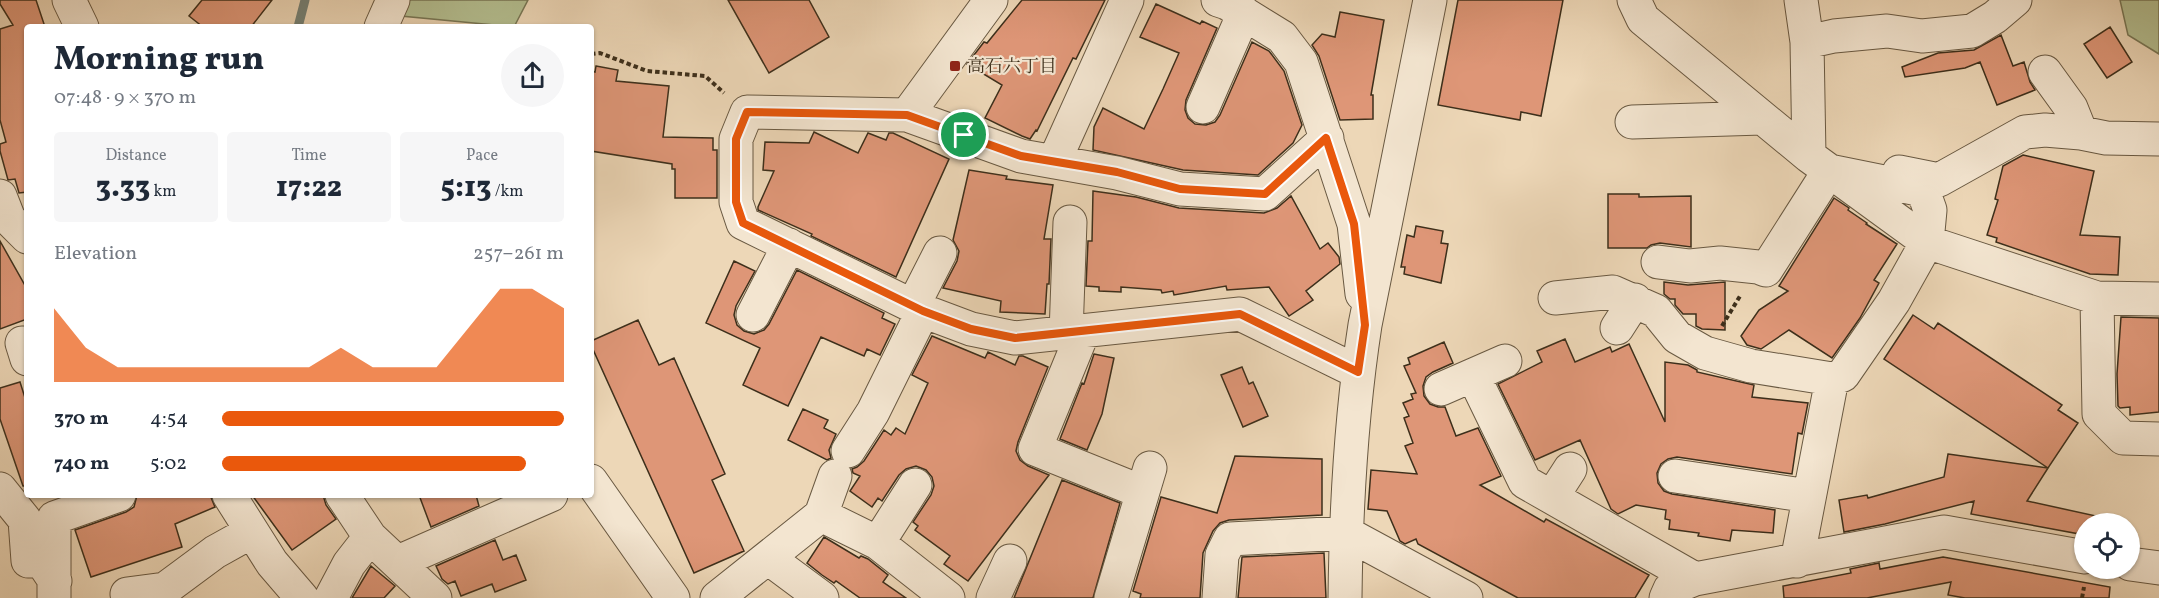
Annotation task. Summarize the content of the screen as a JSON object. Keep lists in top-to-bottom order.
{
  "places": {
    "transit": ["高石六丁目"]
  },
  "page": {
    "heading": ["Morning run", "07:48 · 9 × 370 m"],
    "stats": [
      ["Distance", "3.33 km"],
      ["Time", "17:22"],
      ["Pace", "5:13 /km"]
    ],
    "chart": ["Elevation", "257–261 m"],
    "list": [
      {
        "name": "370 m",
        "note": "4:54"
      },
      {
        "name": "740 m",
        "note": "5:02"
      }
    ]
  }
}
